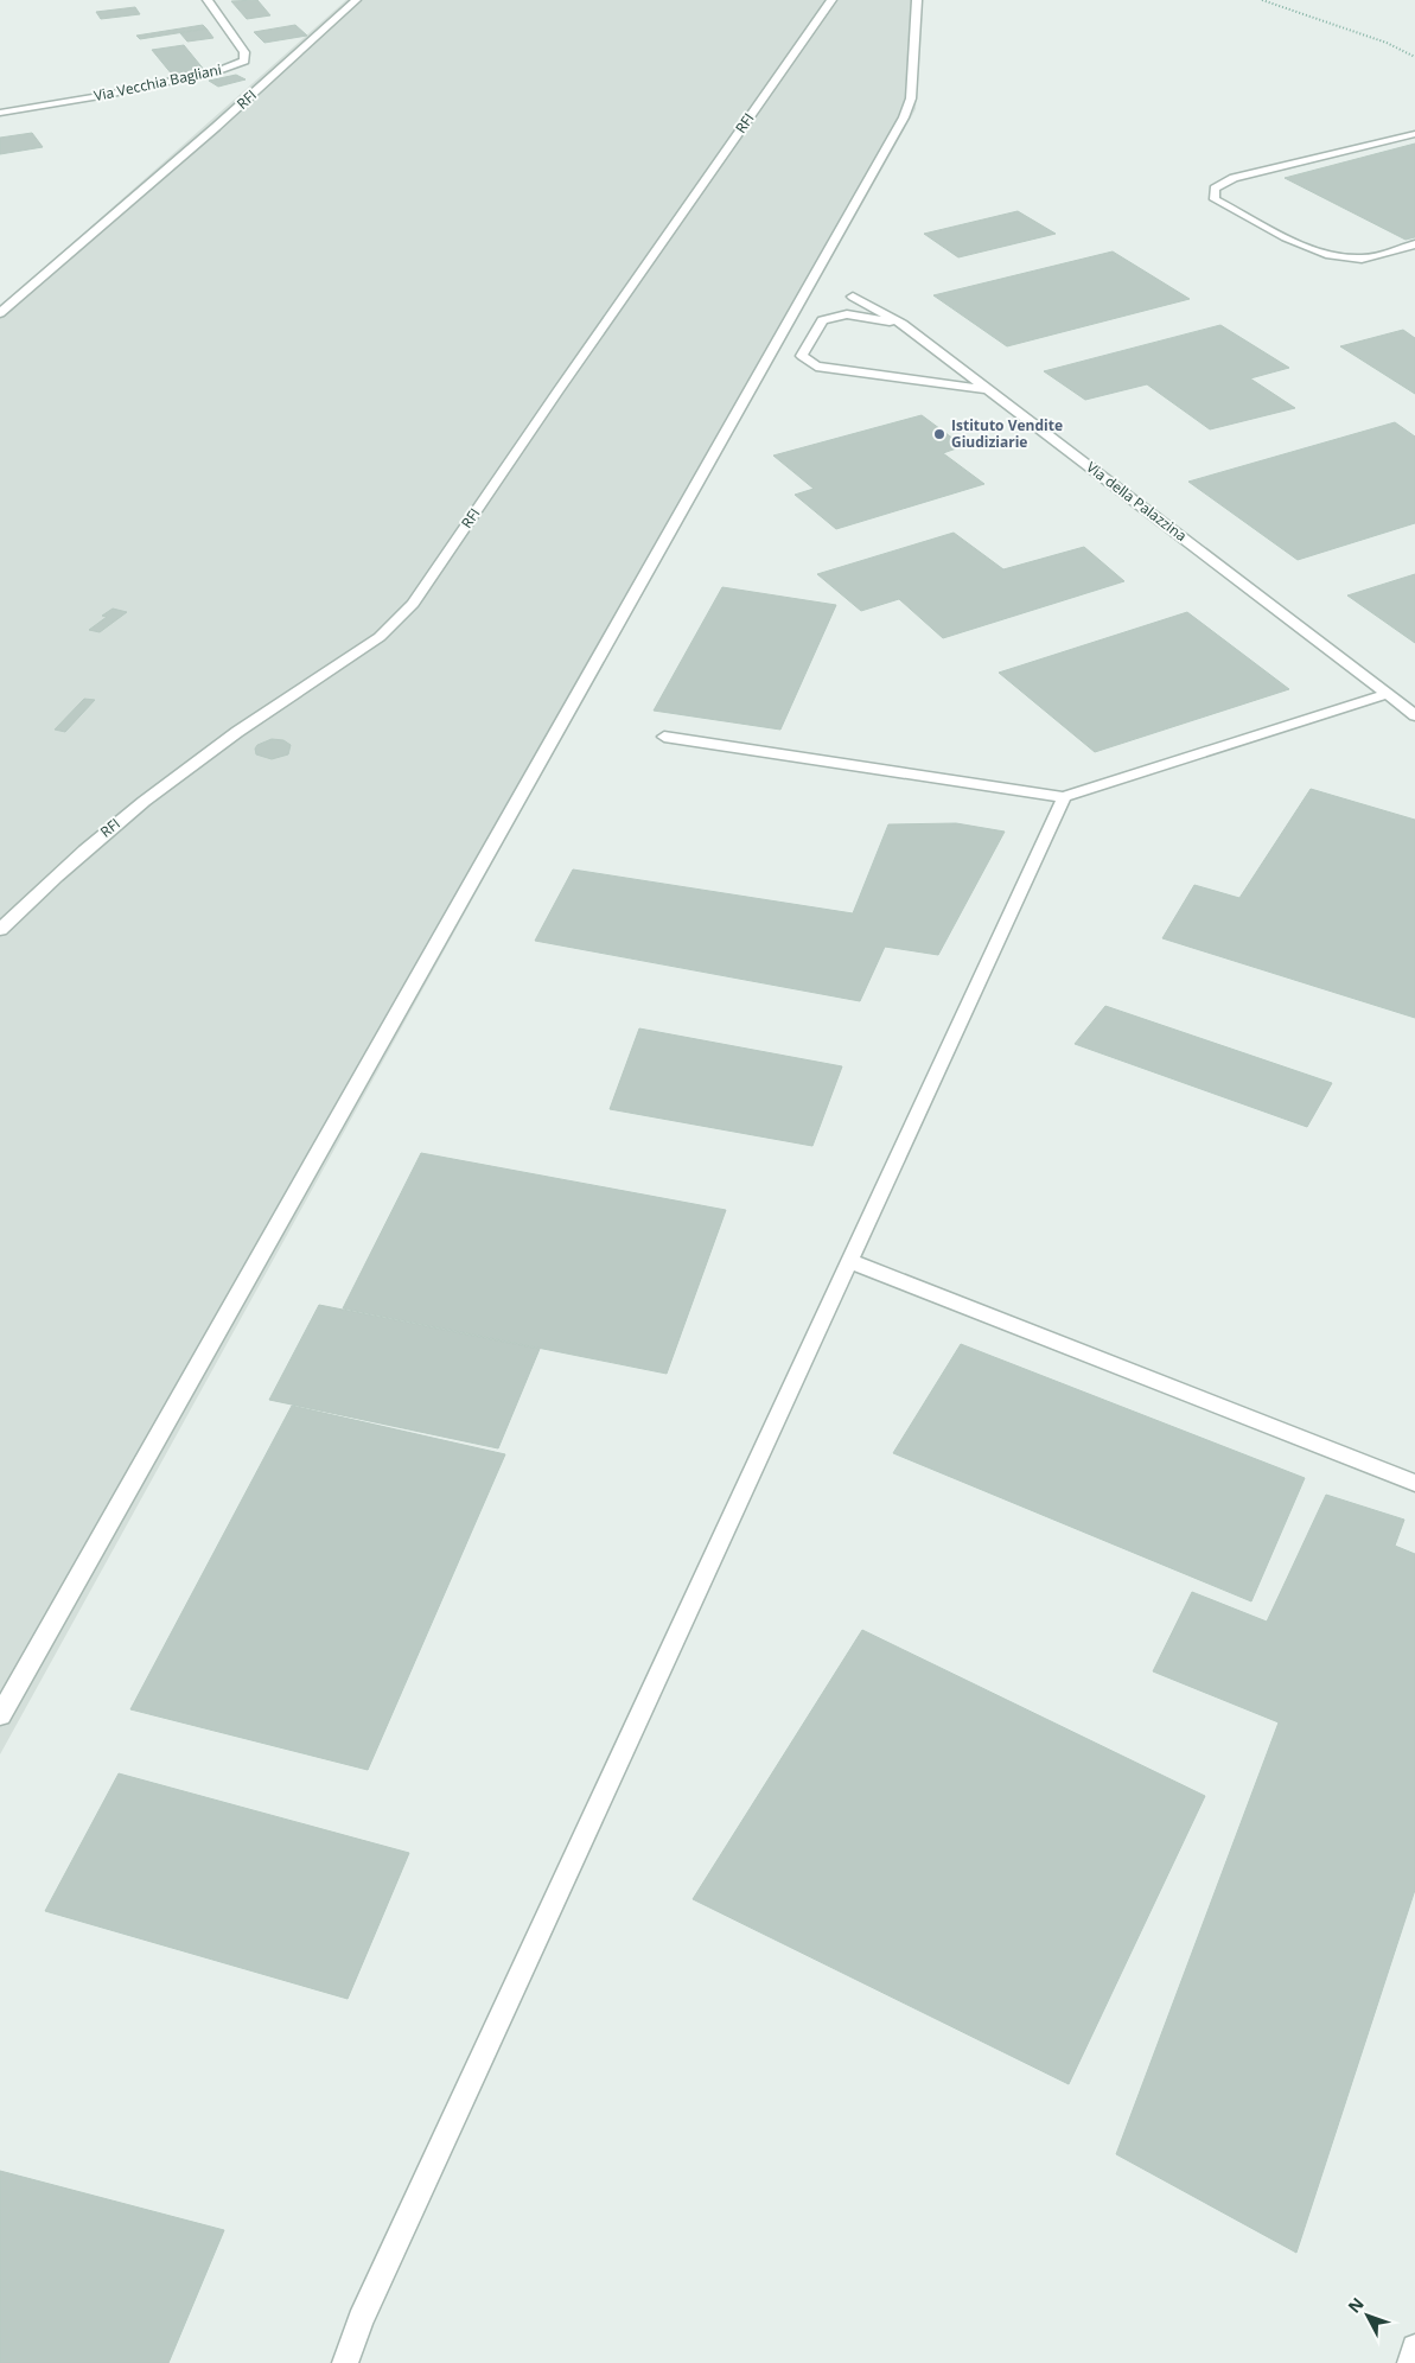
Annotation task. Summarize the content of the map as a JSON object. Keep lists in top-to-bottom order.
{
  "streets": {
    "street": ["Via Vecchia Bagliani", "RFI", "Via della Palazzina"]
  },
  "places": ["Istituto Vendite Giudiziarie"],
  "north": "top left"
}
